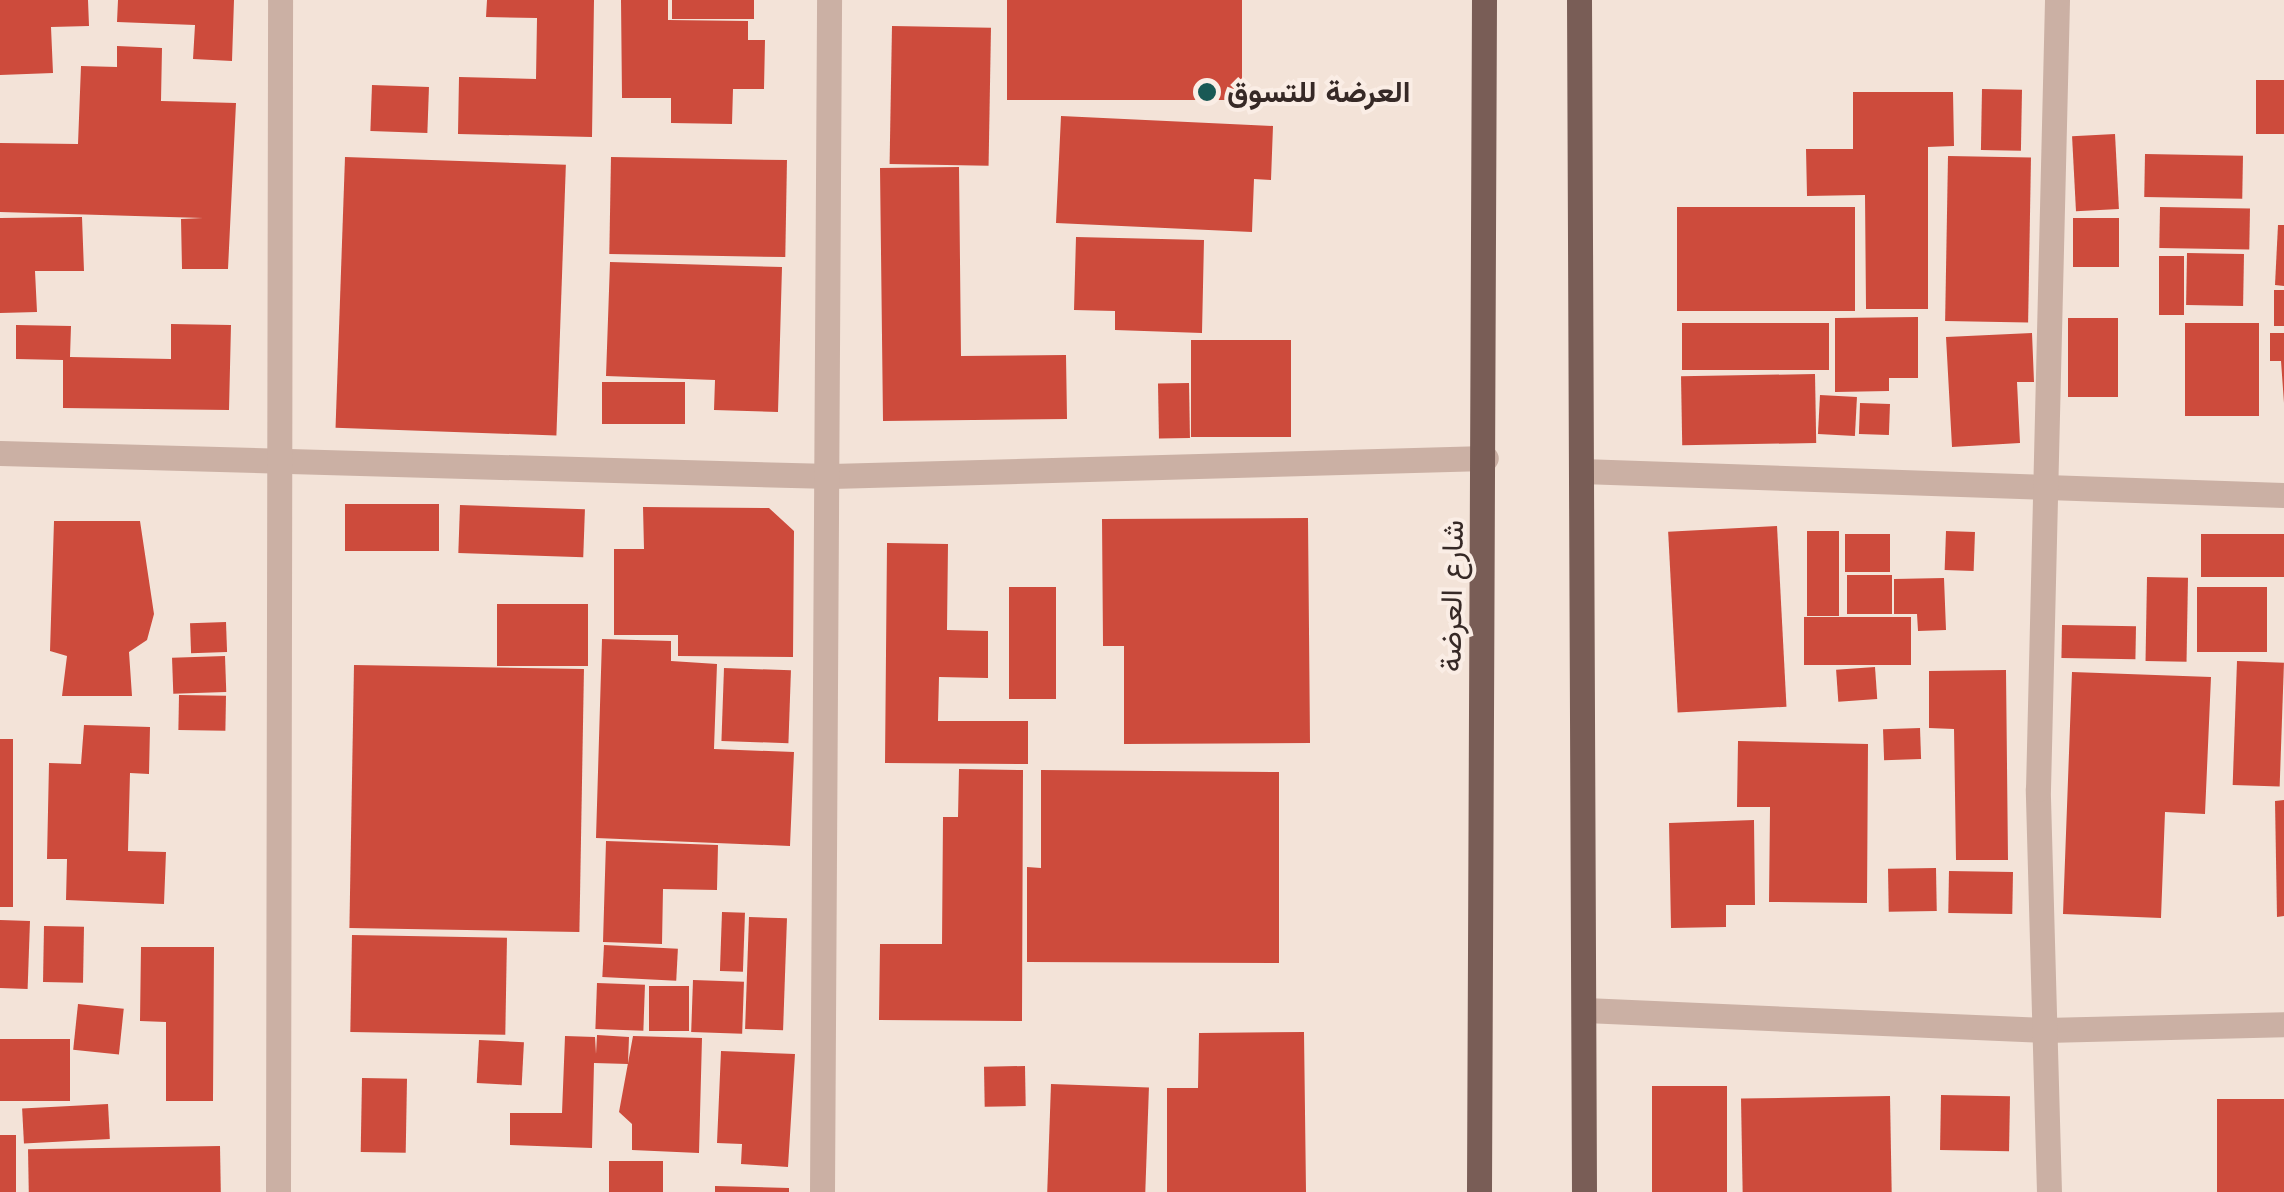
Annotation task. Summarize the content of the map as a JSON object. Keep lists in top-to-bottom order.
{
  "streets": {
    "main road": ["شارع العرضة"]
  },
  "places": ["العرضة للتسوق"]
}
